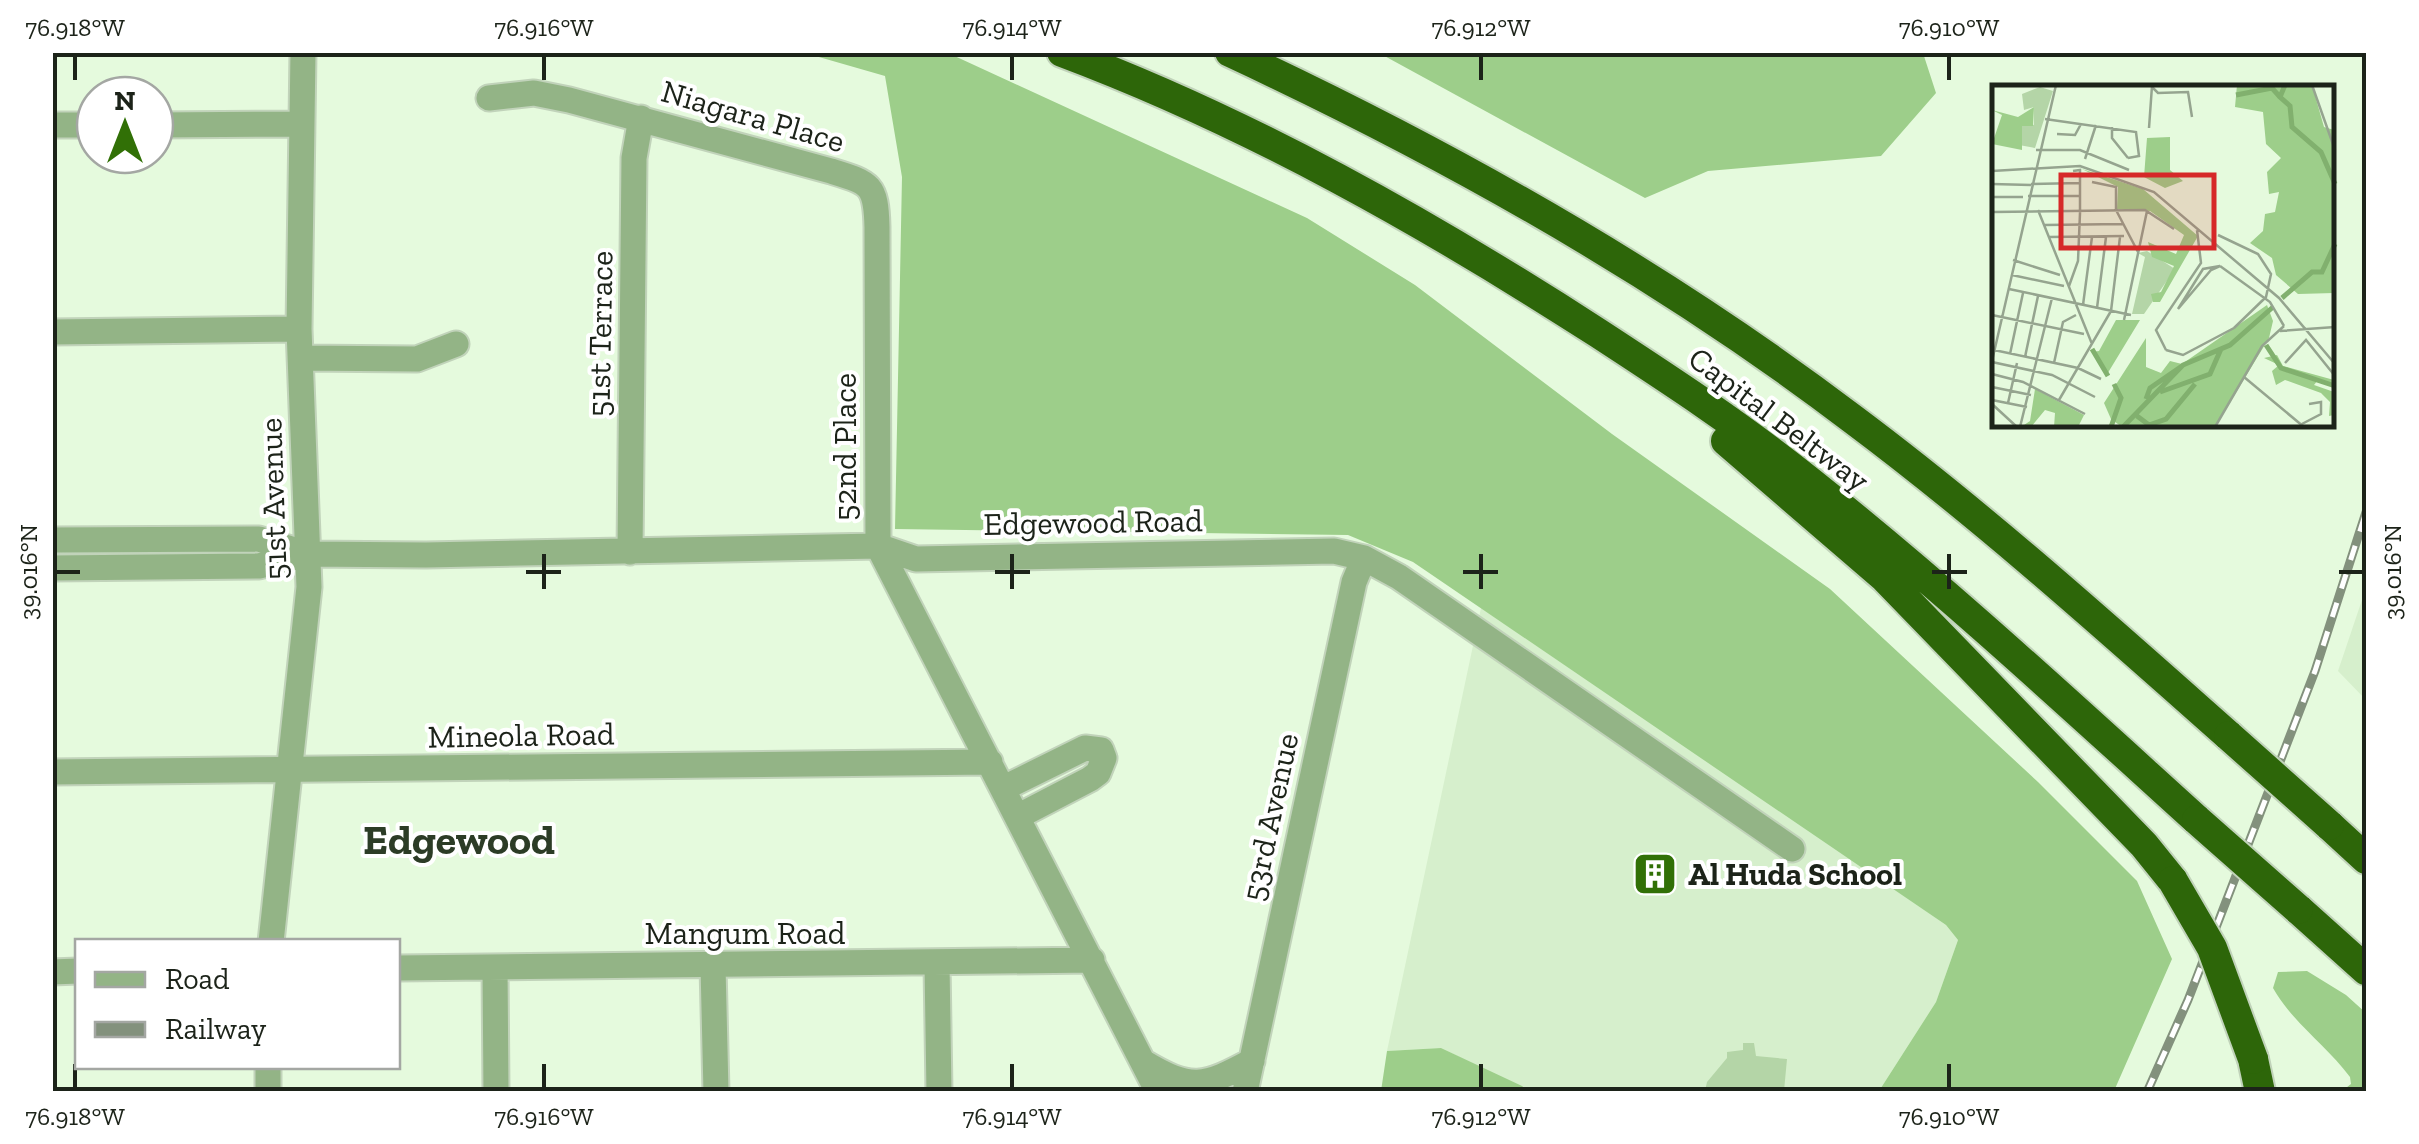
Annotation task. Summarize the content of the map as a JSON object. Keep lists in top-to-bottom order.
{
  "streets": {
    "highway": ["Capital Beltway"],
    "street": [
      "Niagara Place",
      "51st Terrace",
      "52nd Place",
      "51st Avenue",
      "Edgewood Road",
      "Mineola Road",
      "53rd Avenue",
      "Mangum Road"
    ]
  },
  "crossings": [
    ["Niagara Place", "51st Terrace"],
    ["Niagara Place", "52nd Place"],
    ["51st Terrace", "Edgewood Road"],
    ["52nd Place", "Edgewood Road"],
    ["52nd Place", "Mineola Road"],
    ["52nd Place", "Mangum Road"],
    ["51st Avenue", "Edgewood Road"],
    ["51st Avenue", "Mineola Road"],
    ["Edgewood Road", "53rd Avenue"]
  ],
  "districts": ["Edgewood"],
  "places": {
    "building": ["Al Huda School"]
  },
  "legend": ["Road", "Railway"],
  "north": "top",
  "coordinates": [
    "76.918°W",
    "76.916°W",
    "76.914°W",
    "76.912°W",
    "76.910°W",
    "39.016°N"
  ]
}
